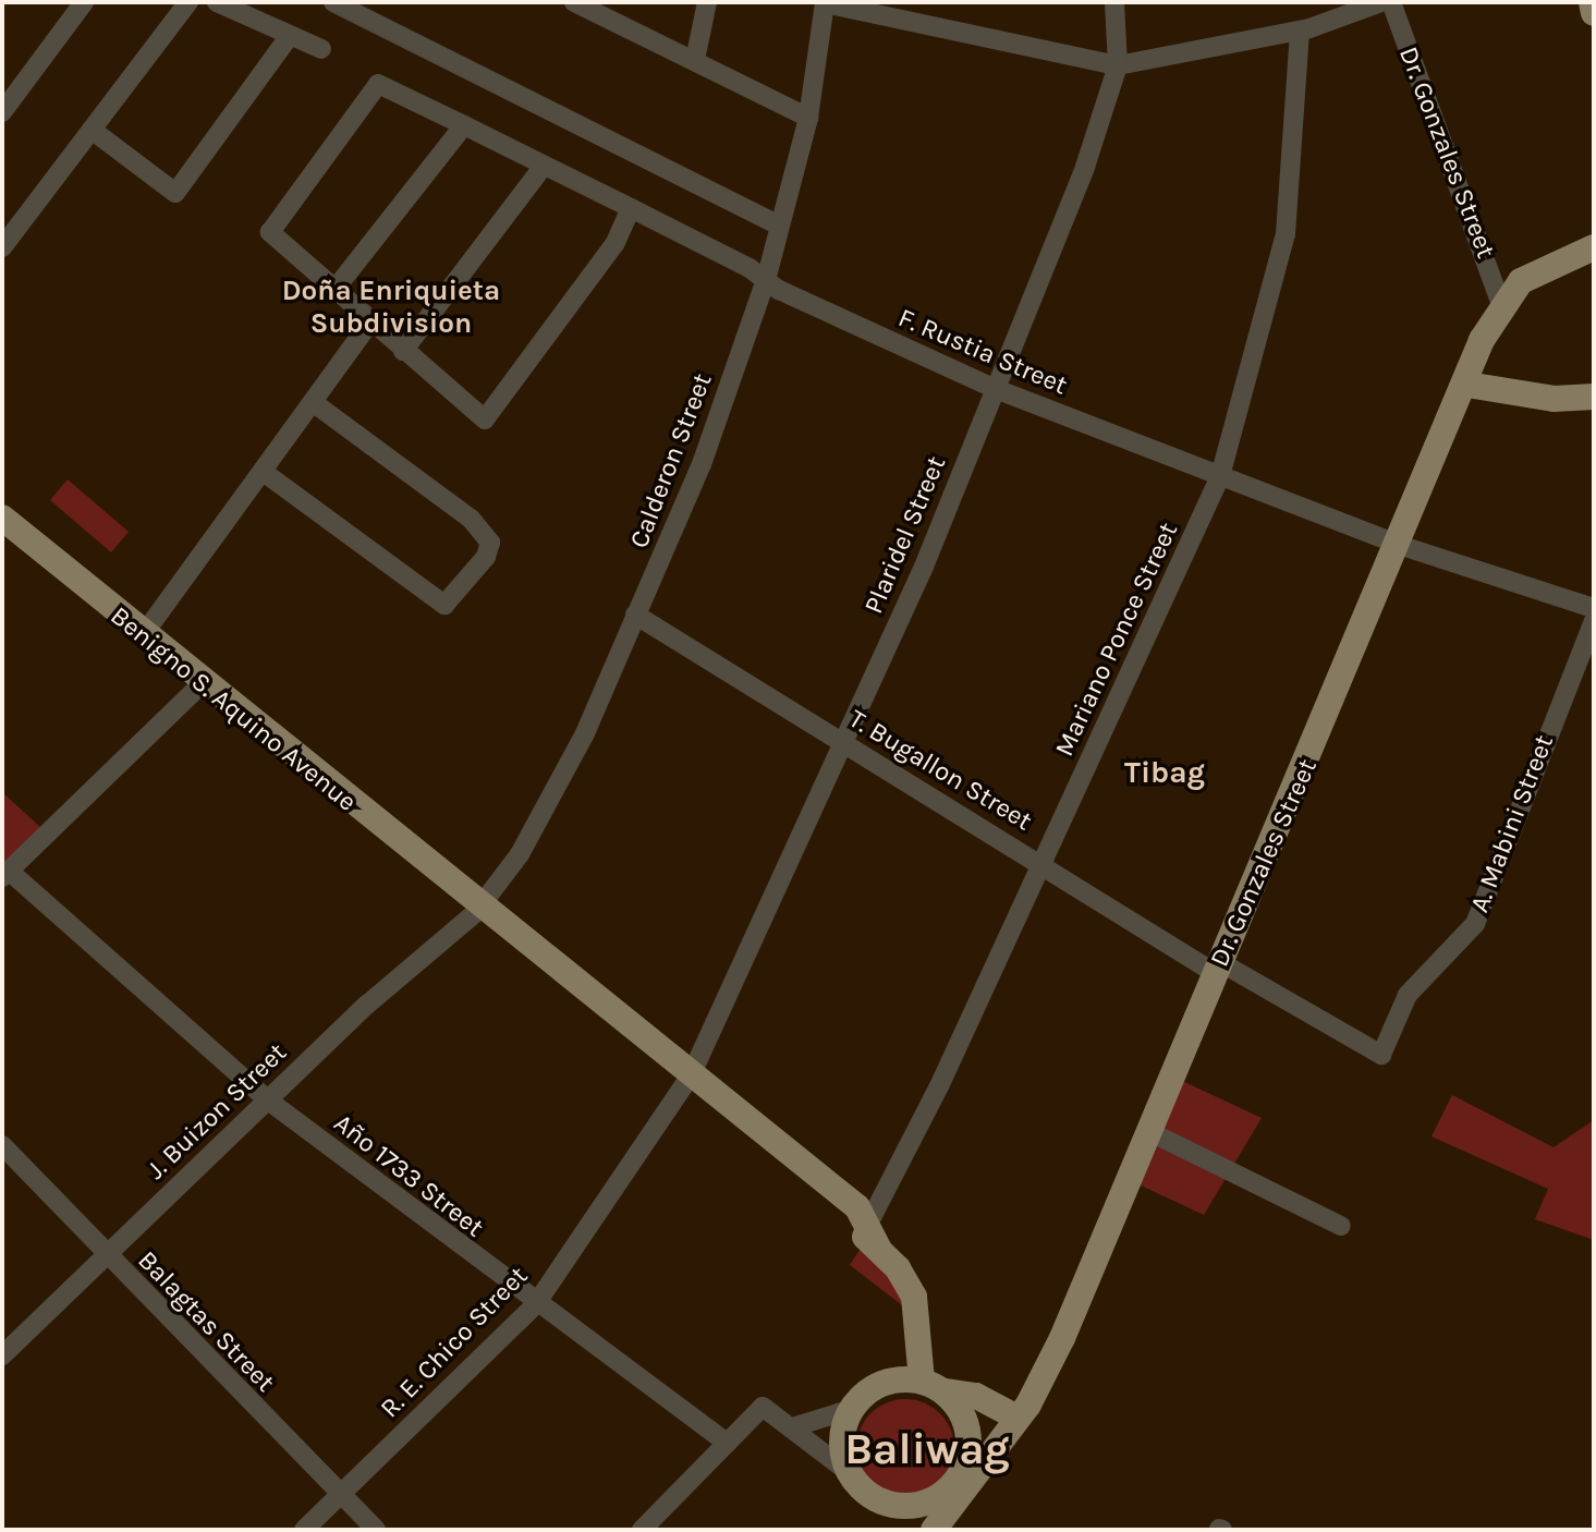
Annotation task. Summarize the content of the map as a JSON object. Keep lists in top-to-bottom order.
{
  "streets": {
    "main road": ["Dr. Gonzales Street", "Benigno S. Aquino Avenue"],
    "street": [
      "F. Rustia Street",
      "Calderon Street",
      "Plaridel Street",
      "Mariano Ponce Street",
      "T. Bugallon Street",
      "A. Mabini Street",
      "J. Buizon Street",
      "Año 1733 Street",
      "Balagtas Street",
      "R. E. Chico Street"
    ]
  },
  "crossings": [
    ["Dr. Gonzales Street", "F. Rustia Street"],
    ["Dr. Gonzales Street", "T. Bugallon Street"],
    ["F. Rustia Street", "Calderon Street"],
    ["F. Rustia Street", "Plaridel Street"],
    ["F. Rustia Street", "Mariano Ponce Street"],
    ["Calderon Street", "Benigno S. Aquino Avenue"],
    ["Calderon Street", "T. Bugallon Street"],
    ["Calderon Street", "J. Buizon Street"],
    ["Plaridel Street", "Benigno S. Aquino Avenue"],
    ["Plaridel Street", "T. Bugallon Street"],
    ["Plaridel Street", "R. E. Chico Street"],
    ["Mariano Ponce Street", "Benigno S. Aquino Avenue"],
    ["Mariano Ponce Street", "T. Bugallon Street"],
    ["Benigno S. Aquino Avenue", "J. Buizon Street"],
    ["Benigno S. Aquino Avenue", "R. E. Chico Street"],
    ["T. Bugallon Street", "A. Mabini Street"],
    ["J. Buizon Street", "Año 1733 Street"],
    ["J. Buizon Street", "Balagtas Street"],
    ["Año 1733 Street", "R. E. Chico Street"],
    ["Balagtas Street", "R. E. Chico Street"]
  ],
  "districts": ["Doña Enriquieta Subdivision", "Tibag", "Baliwag"]
}
